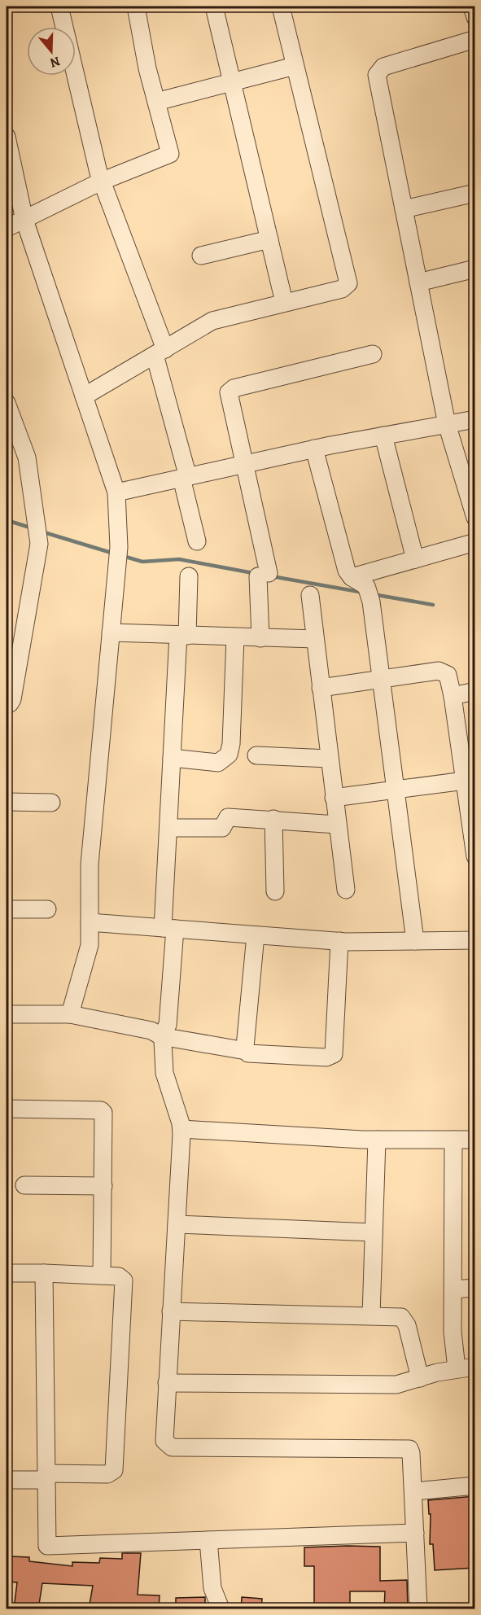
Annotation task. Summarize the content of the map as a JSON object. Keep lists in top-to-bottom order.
{
  "north": "bottom"
}
